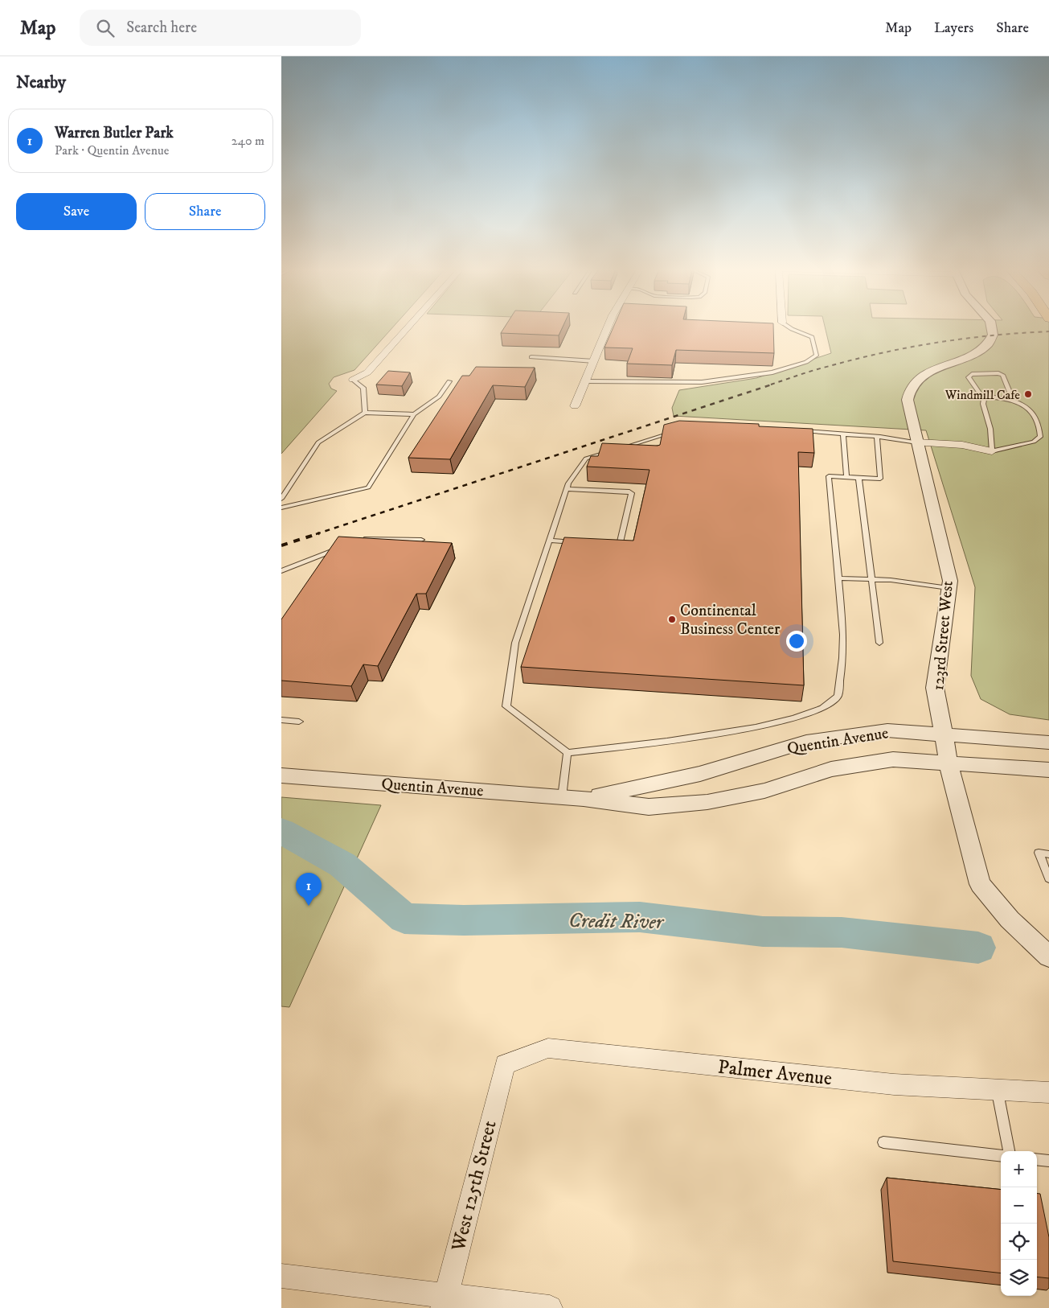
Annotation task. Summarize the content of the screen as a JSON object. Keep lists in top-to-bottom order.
{
  "streets": {
    "street": [
      "123rd Street West",
      "Quentin Avenue",
      "Palmer Avenue",
      "West 125th Street"
    ]
  },
  "crossings": [
    ["123rd Street West", "Quentin Avenue"],
    ["Palmer Avenue", "West 125th Street"]
  ],
  "water": ["Credit River"],
  "places": ["Windmill Cafe", "Continental Business Center"],
  "page": {
    "header": "Map",
    "search": "Search here",
    "nav": ["Map", "Layers", "Share"],
    "heading": "Nearby",
    "list": [
      {
        "mark": "1",
        "name": "Warren Butler Park",
        "note": "Park · Quentin Avenue",
        "value": "240 m"
      }
    ],
    "buttons": ["Save", "Share"],
    "pins": "1",
    "map_buttons": ["+", "−"]
  }
}
